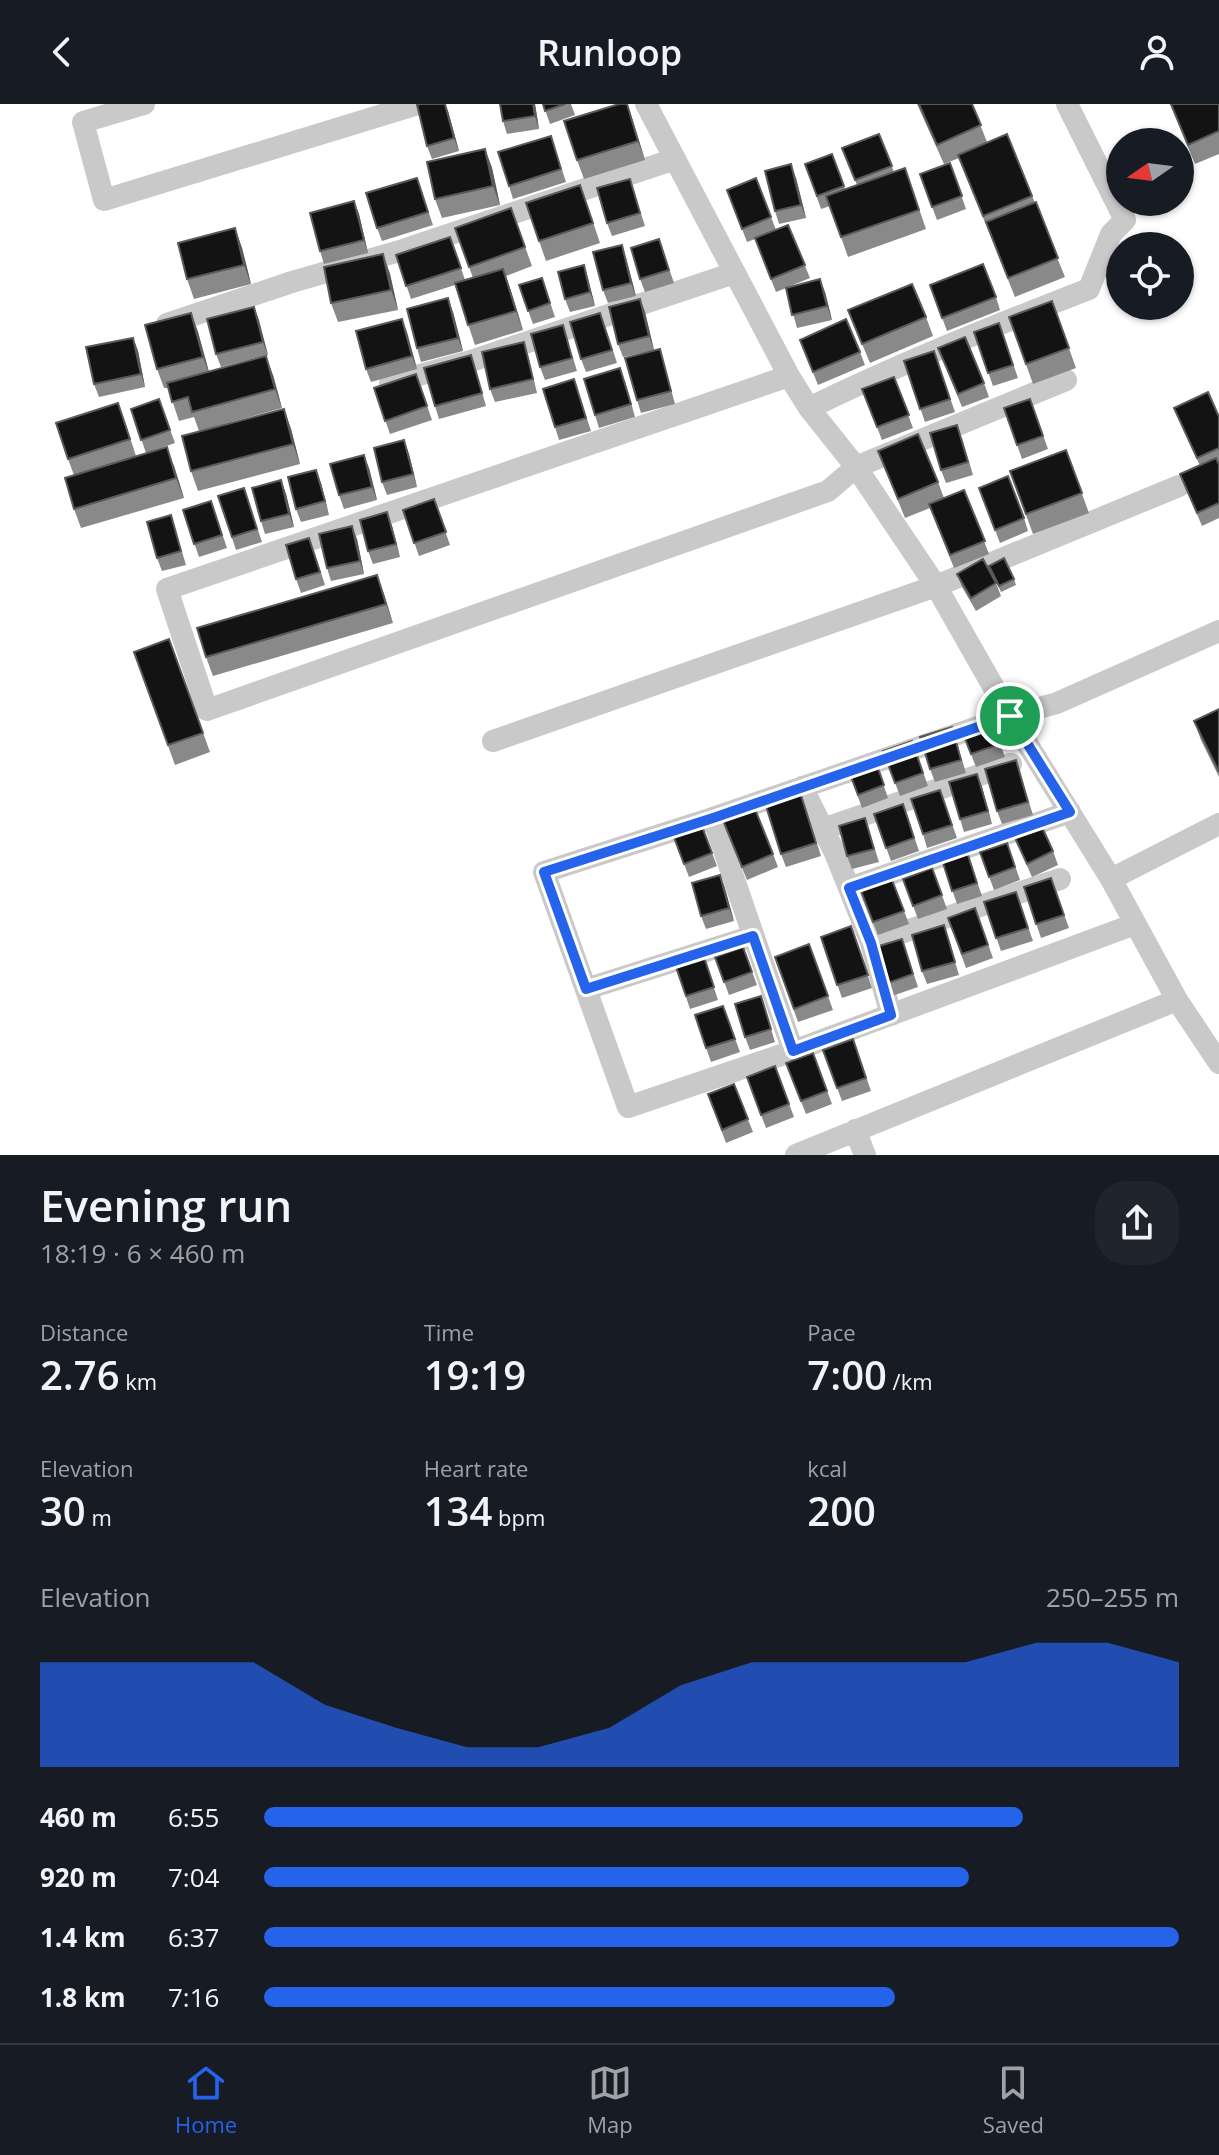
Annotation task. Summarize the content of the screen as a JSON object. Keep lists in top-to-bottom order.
{
  "north": "left",
  "page": {
    "header": "Runloop",
    "heading": ["Evening run", "18:19 · 6 × 460 m"],
    "stats": [
      ["Distance", "2.76 km"],
      ["Time", "19:19"],
      ["Pace", "7:00 /km"],
      ["Elevation", "30 m"],
      ["Heart rate", "134 bpm"],
      ["kcal", "200"]
    ],
    "chart": ["Elevation", "250–255 m"],
    "list": [
      {
        "name": "460 m",
        "note": "6:55"
      },
      {
        "name": "920 m",
        "note": "7:04"
      },
      {
        "name": "1.4 km",
        "note": "6:37"
      },
      {
        "name": "1.8 km",
        "note": "7:16"
      }
    ],
    "tabs": ["Home", "Map", "Saved"]
  }
}
